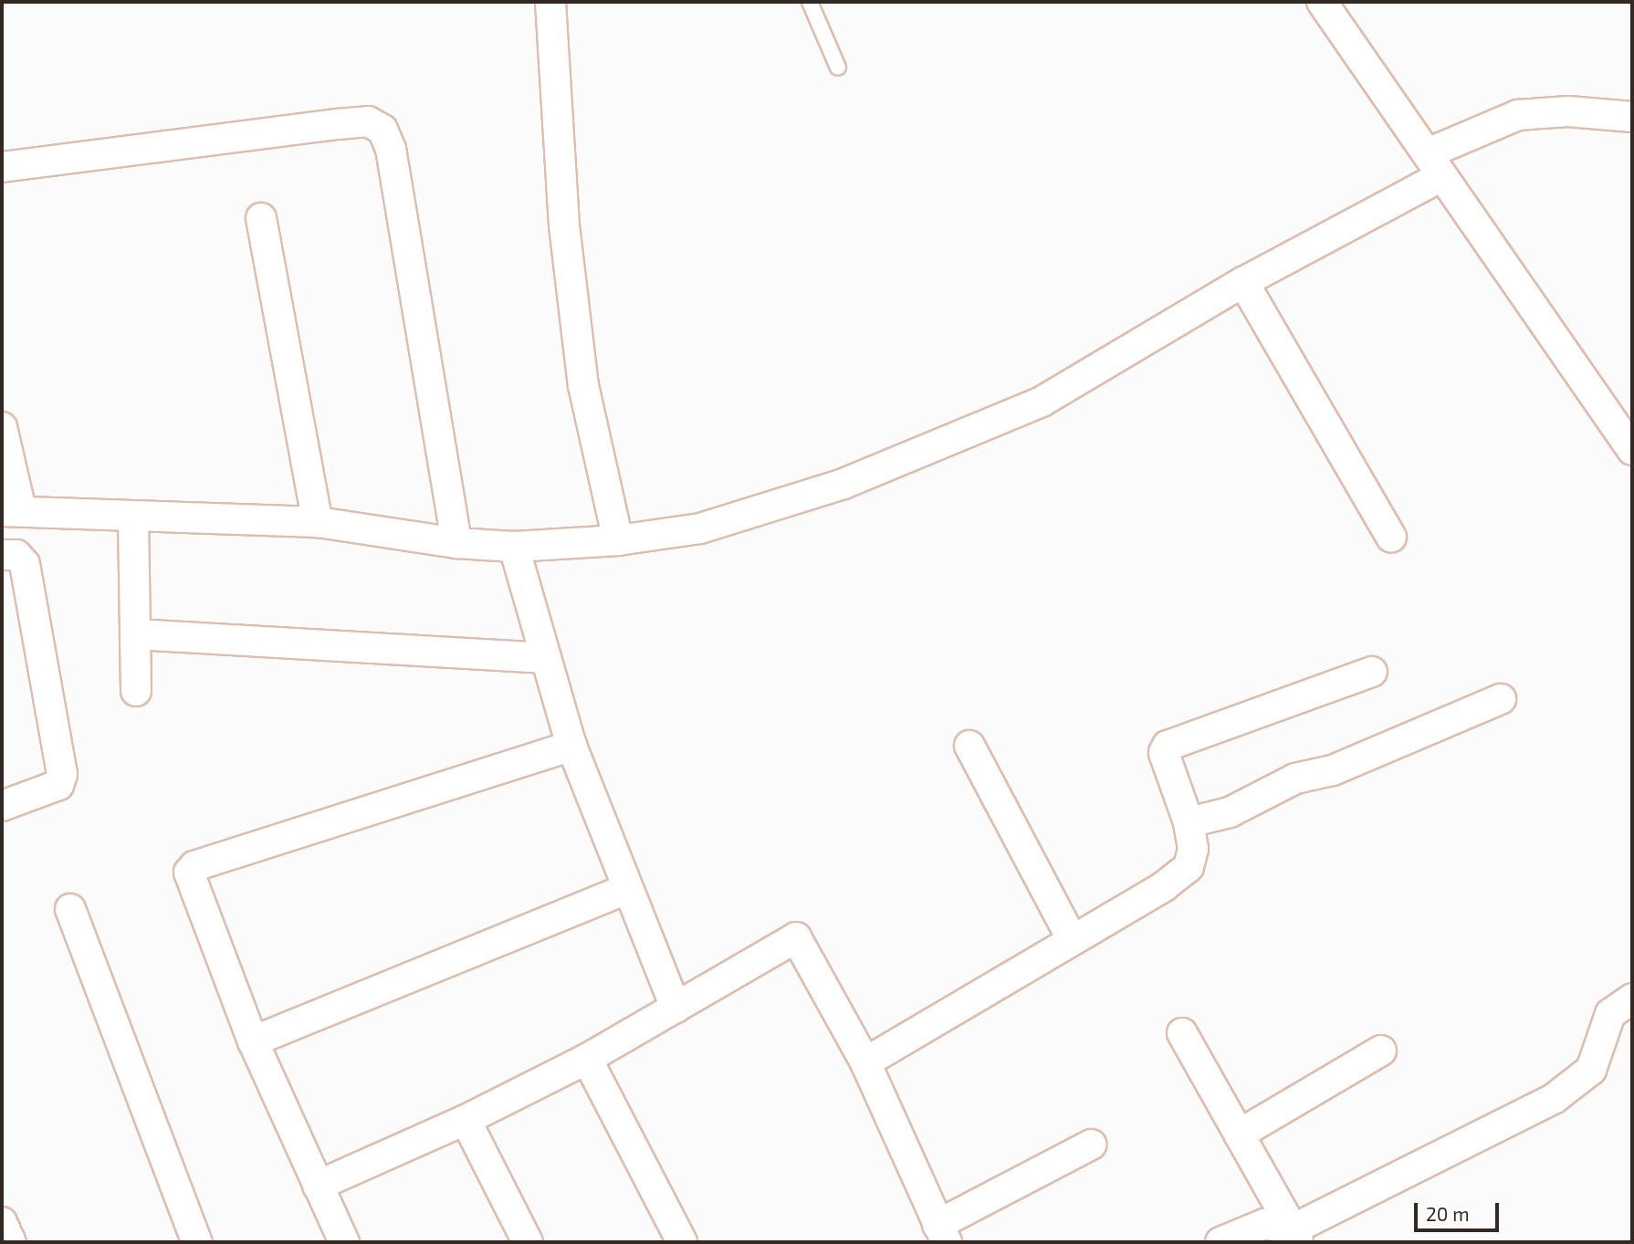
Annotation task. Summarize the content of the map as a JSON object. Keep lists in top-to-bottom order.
{
  "scale_bar": "20 m"
}
